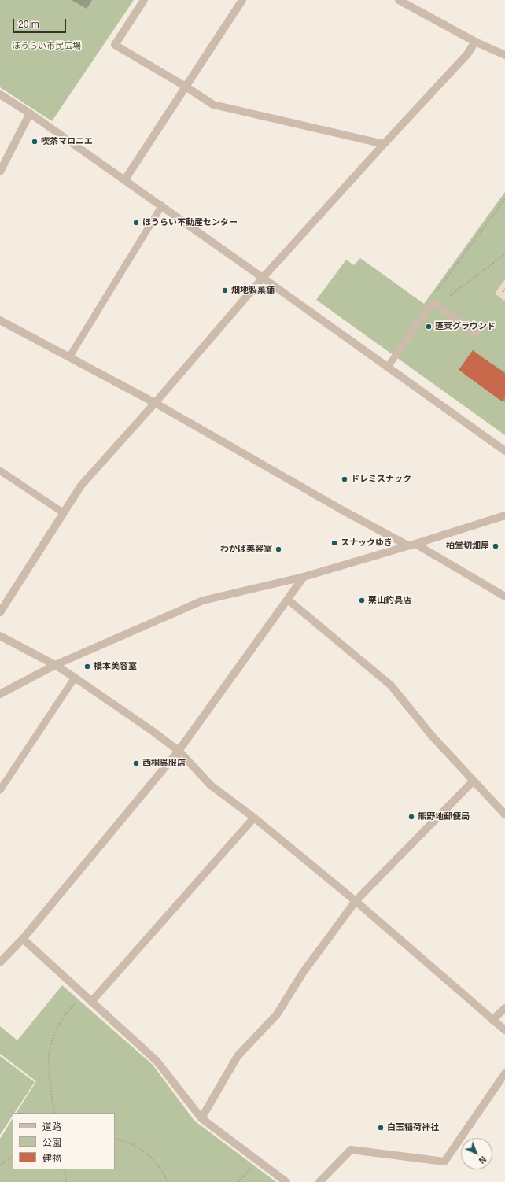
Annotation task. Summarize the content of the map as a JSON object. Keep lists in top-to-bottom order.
{
  "parks": ["ほうらい市民広場"],
  "places": [
    "喫茶マロニエ",
    "ほうらい不動産センター",
    "畑地製菓舗",
    "蓬莱グラウンド",
    "ドレミスナック",
    "スナックゆき",
    "柏堂切畑屋",
    "わかば美容室",
    "栗山釣具店",
    "橋本美容室",
    "西桐呉服店",
    "熊野地郵便局",
    "白玉稲荷神社"
  ],
  "legend": ["道路", "公園", "建物"],
  "scale_bar": "20 m",
  "north": "bottom right"
}
